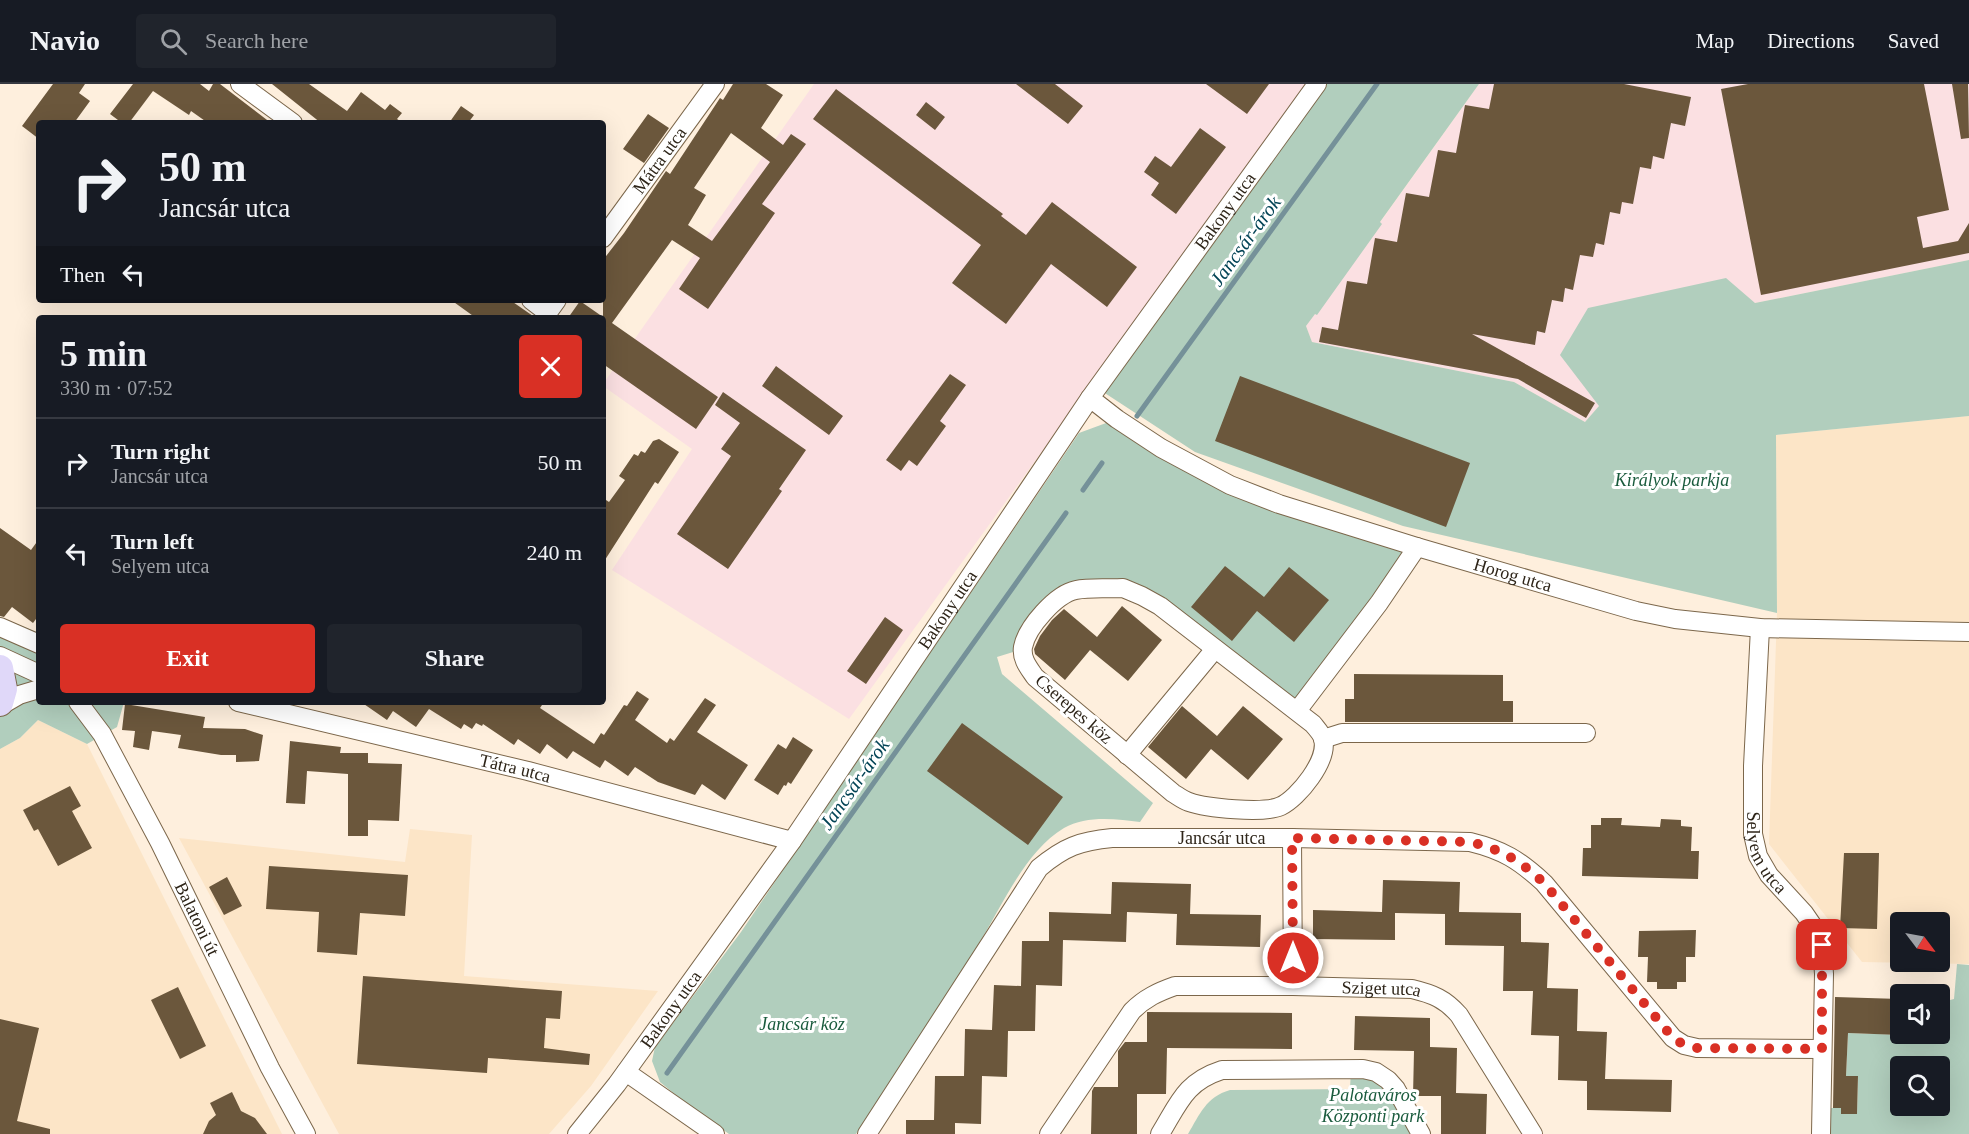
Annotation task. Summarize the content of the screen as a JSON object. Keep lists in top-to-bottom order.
{
  "streets": {
    "street": [
      "Mátra utca",
      "Bakony utca",
      "Horog utca",
      "Cserepes köz",
      "Tátra utca",
      "Jancsár utca",
      "Selyem utca",
      "Balatoni út",
      "Sziget utca"
    ]
  },
  "crossings": [
    ["Bakony utca", "Horog utca"],
    ["Bakony utca", "Tátra utca"],
    ["Horog utca", "Selyem utca"],
    ["Jancsár utca", "Selyem utca"]
  ],
  "water": ["Jancsár-árok"],
  "parks": ["Királyok parkja", "Jancsár köz", "Palotaváros Központi park"],
  "north": "bottom right",
  "page": {
    "header": "Navio",
    "search": "Search here",
    "nav": ["Map", "Directions", "Saved"],
    "turn": ["50 m", "Jancsár utca"],
    "then": "Then",
    "heading": ["5 min", "330 m · 07:52"],
    "list": [
      {
        "name": "Turn right",
        "note": "Jancsár utca",
        "value": "50 m"
      },
      {
        "name": "Turn left",
        "note": "Selyem utca",
        "value": "240 m"
      }
    ],
    "buttons": ["Exit", "Share"]
  }
}
